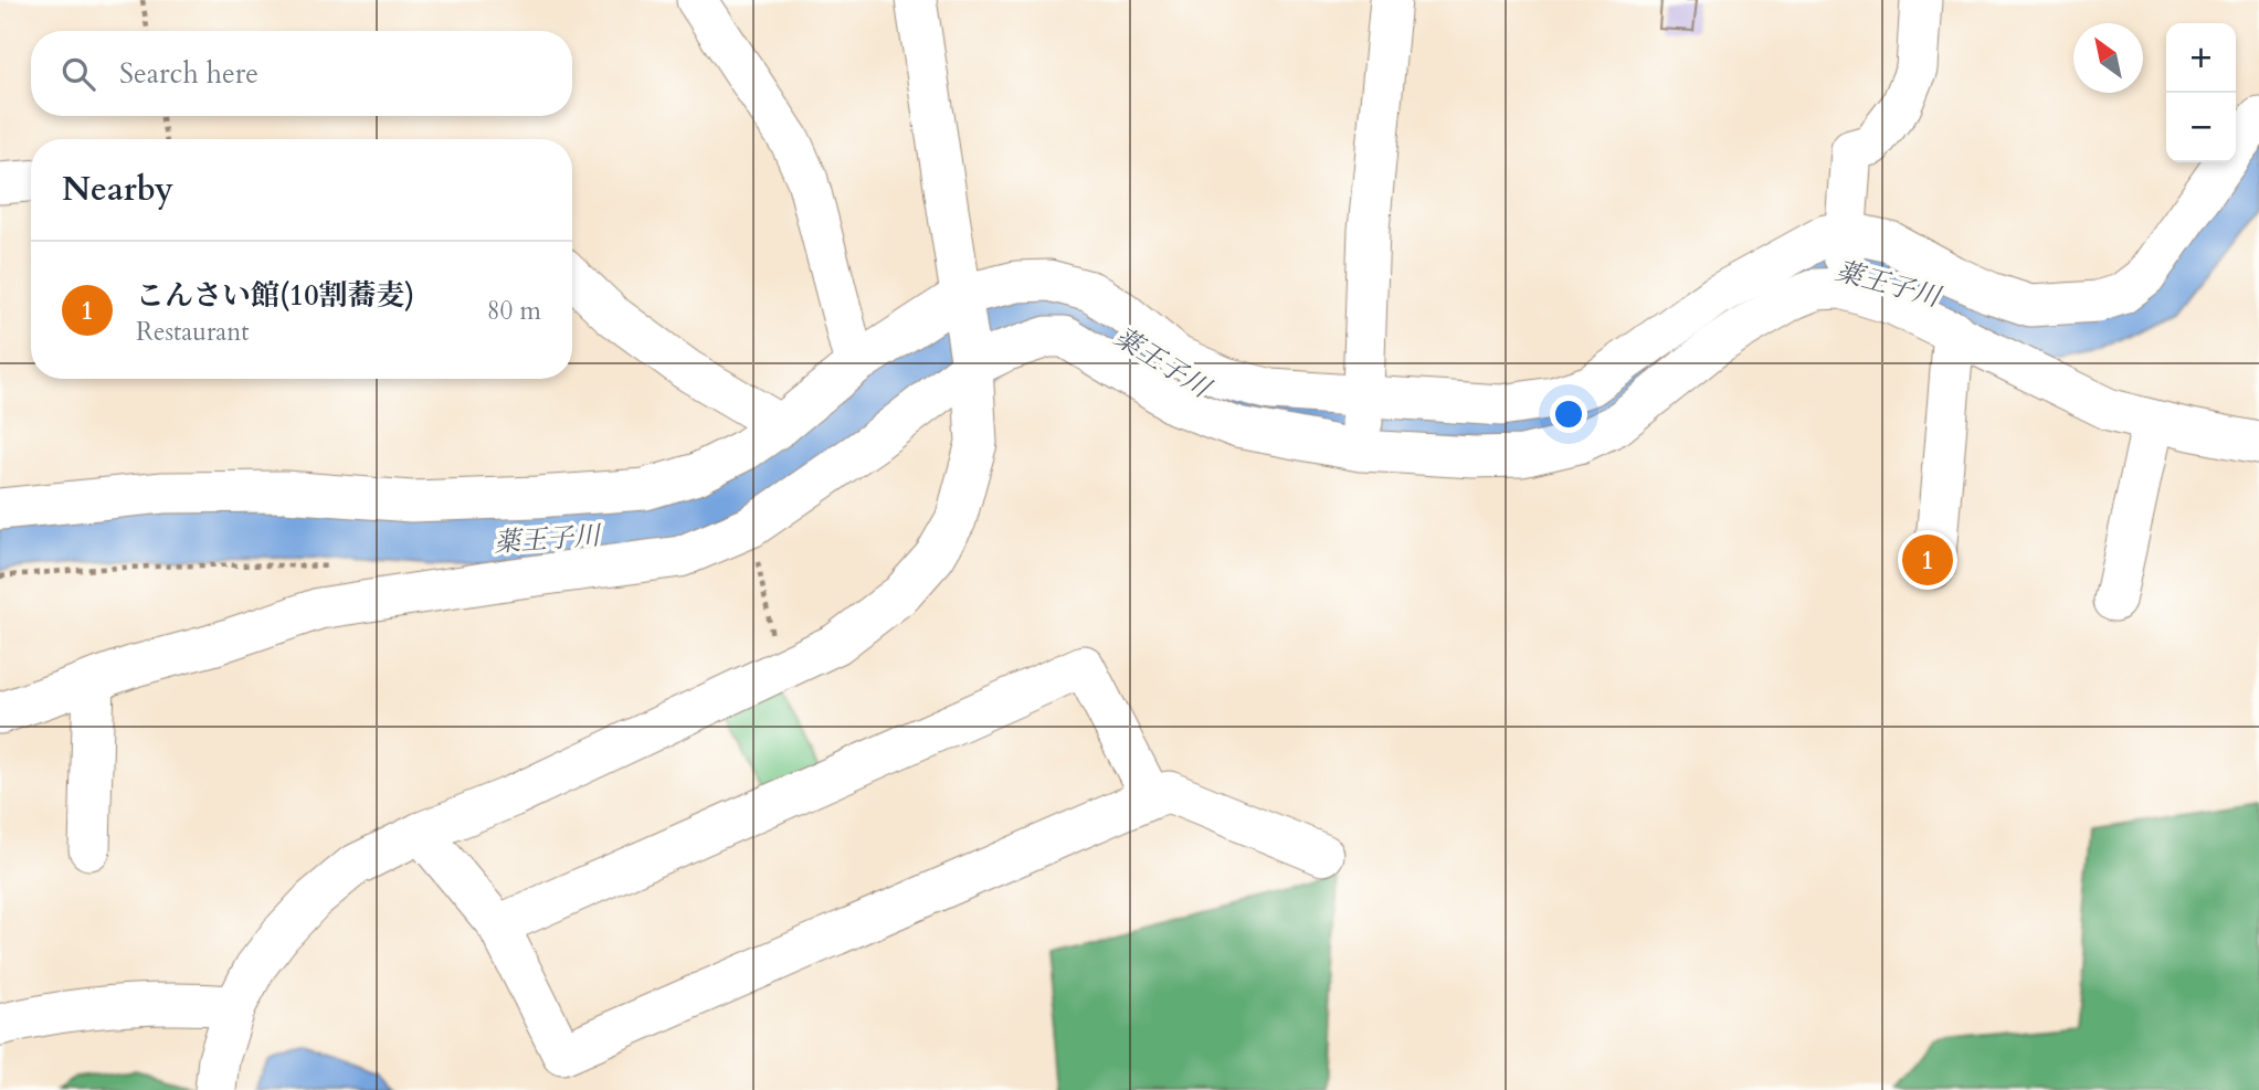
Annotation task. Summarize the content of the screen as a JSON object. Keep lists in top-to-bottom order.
{
  "water": ["薬王子川"],
  "north": "top left",
  "page": {
    "map_buttons": ["+", "−"],
    "search": "Search here",
    "heading": "Nearby",
    "list": [
      {
        "mark": "1",
        "name": "こんさい館(10割蕎麦)",
        "note": "Restaurant",
        "value": "80 m"
      }
    ],
    "pins": "1"
  }
}
